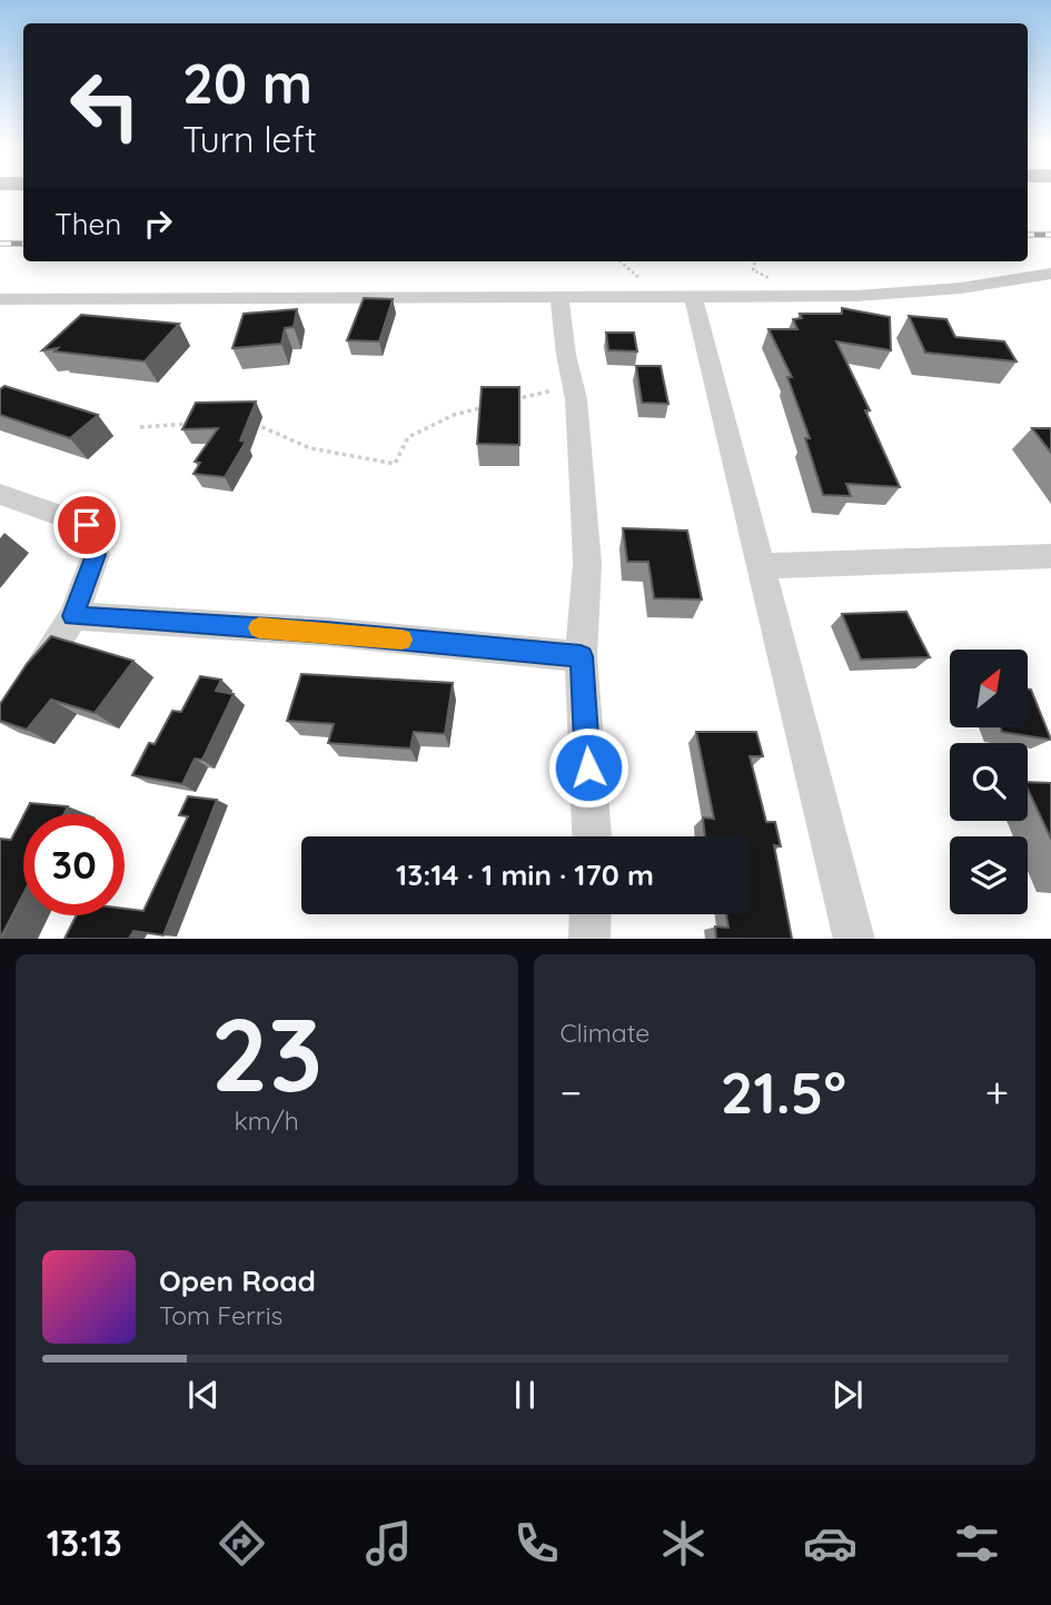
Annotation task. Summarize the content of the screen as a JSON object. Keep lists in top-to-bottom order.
{
  "north": "top right",
  "page": {
    "turn": ["20 m", "Turn left"],
    "then": "Then",
    "limit": "30",
    "trip": "13:14 · 1 min · 170 m",
    "tile": [
      ["23", "km/h"],
      "Climate"
    ],
    "heat": ["−", "21.5°", "+"],
    "song": ["Open Road", "Tom Ferris"],
    "tabs": "13:13"
  }
}
